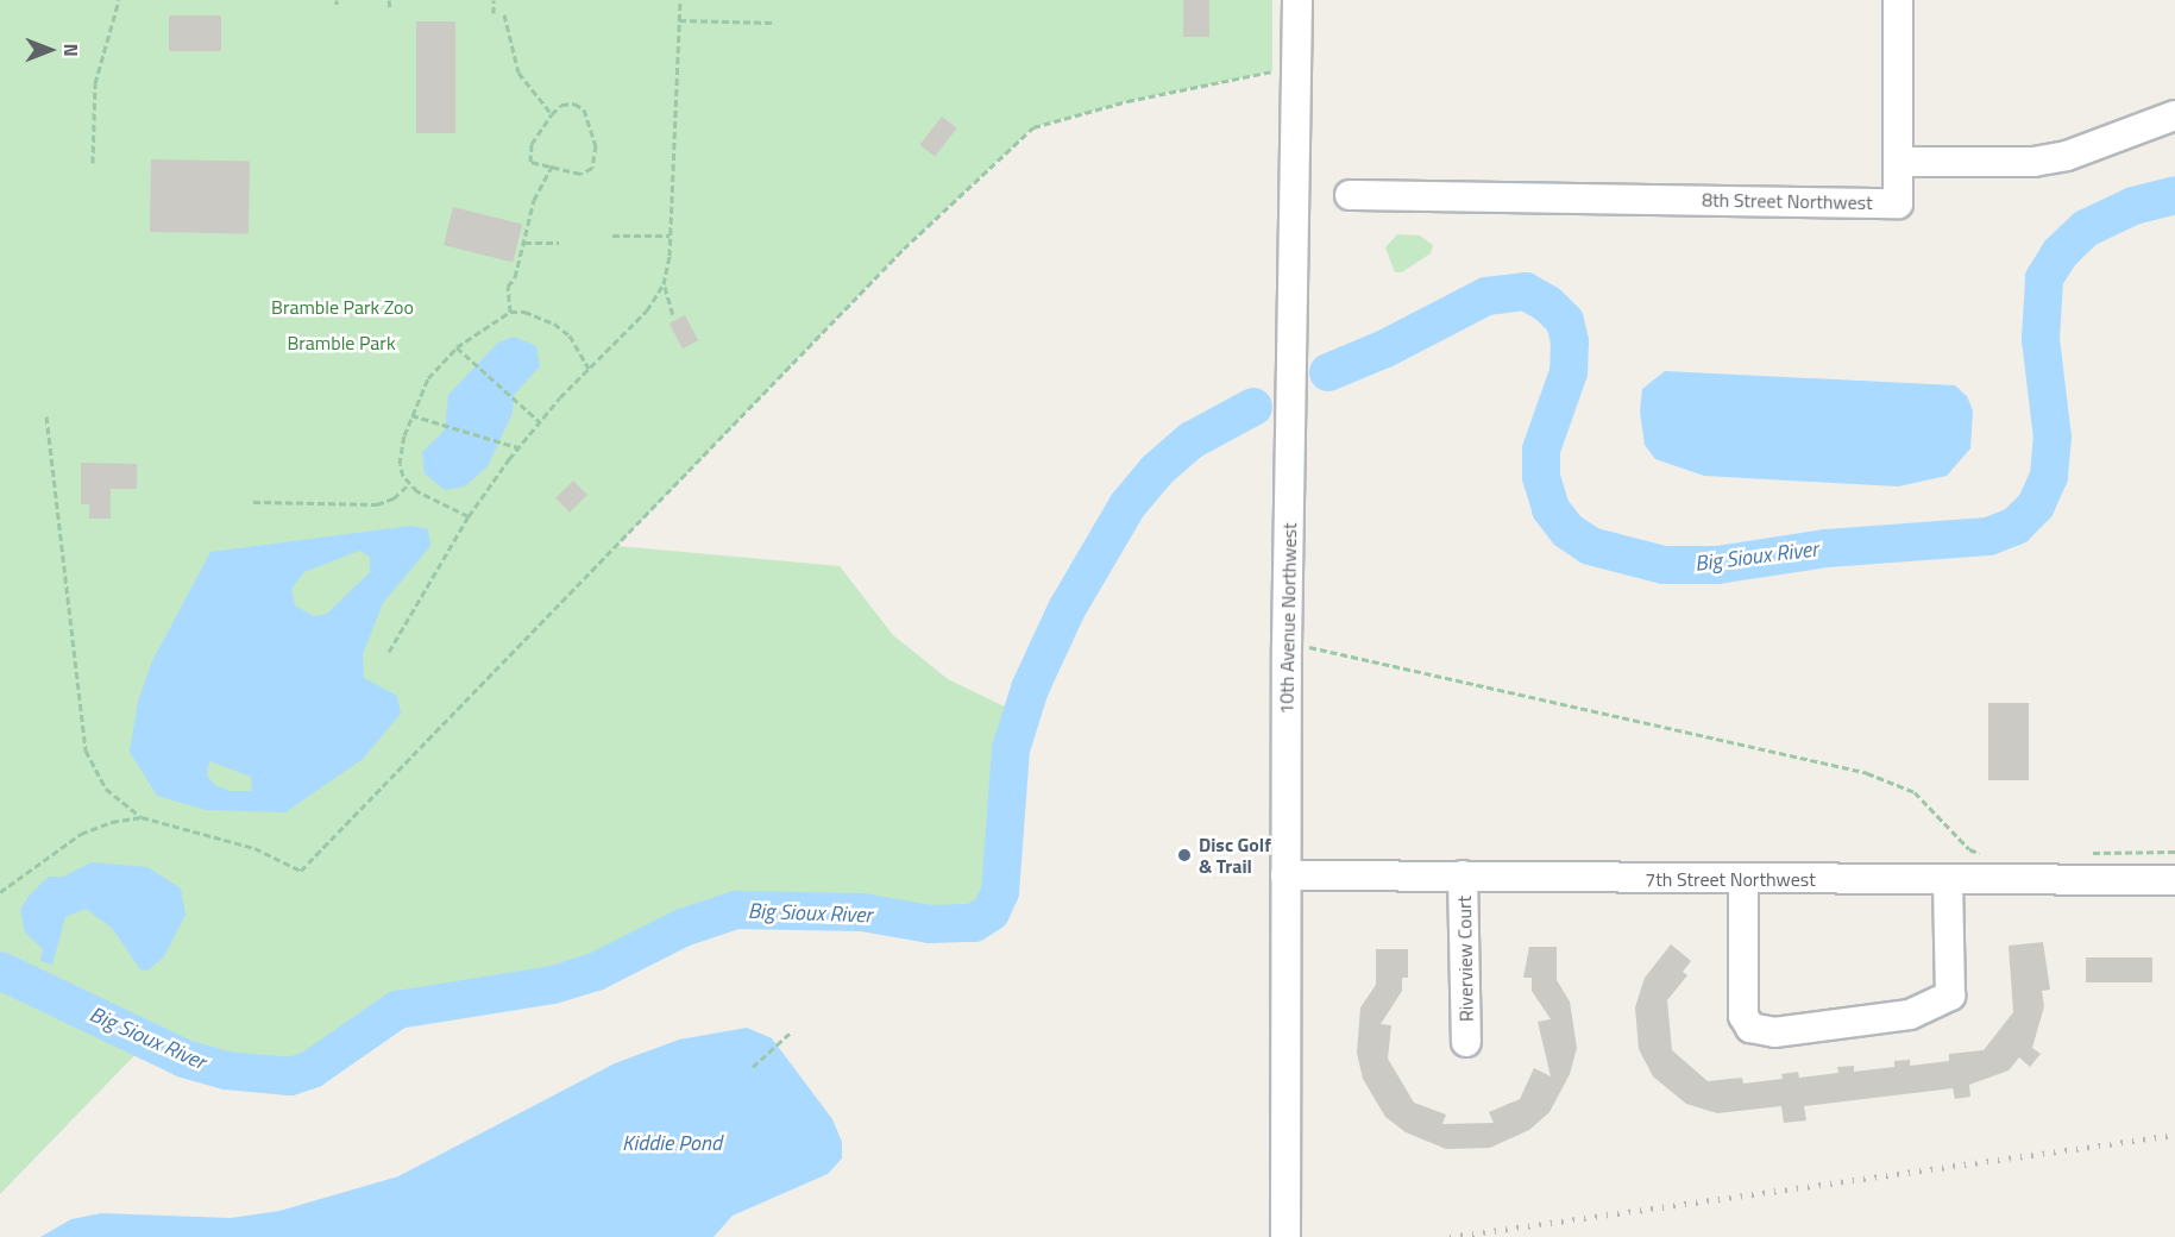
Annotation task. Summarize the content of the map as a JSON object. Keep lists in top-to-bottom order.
{
  "streets": {
    "street": [
      "8th Street Northwest",
      "10th Avenue Northwest",
      "7th Street Northwest",
      "Riverview Court"
    ]
  },
  "crossings": [
    ["10th Avenue Northwest", "7th Street Northwest"],
    ["7th Street Northwest", "Riverview Court"]
  ],
  "water": ["Big Sioux River", "Kiddie Pond"],
  "parks": ["Bramble Park Zoo", "Bramble Park"],
  "places": ["Disc Golf & Trail"],
  "north": "right"
}
